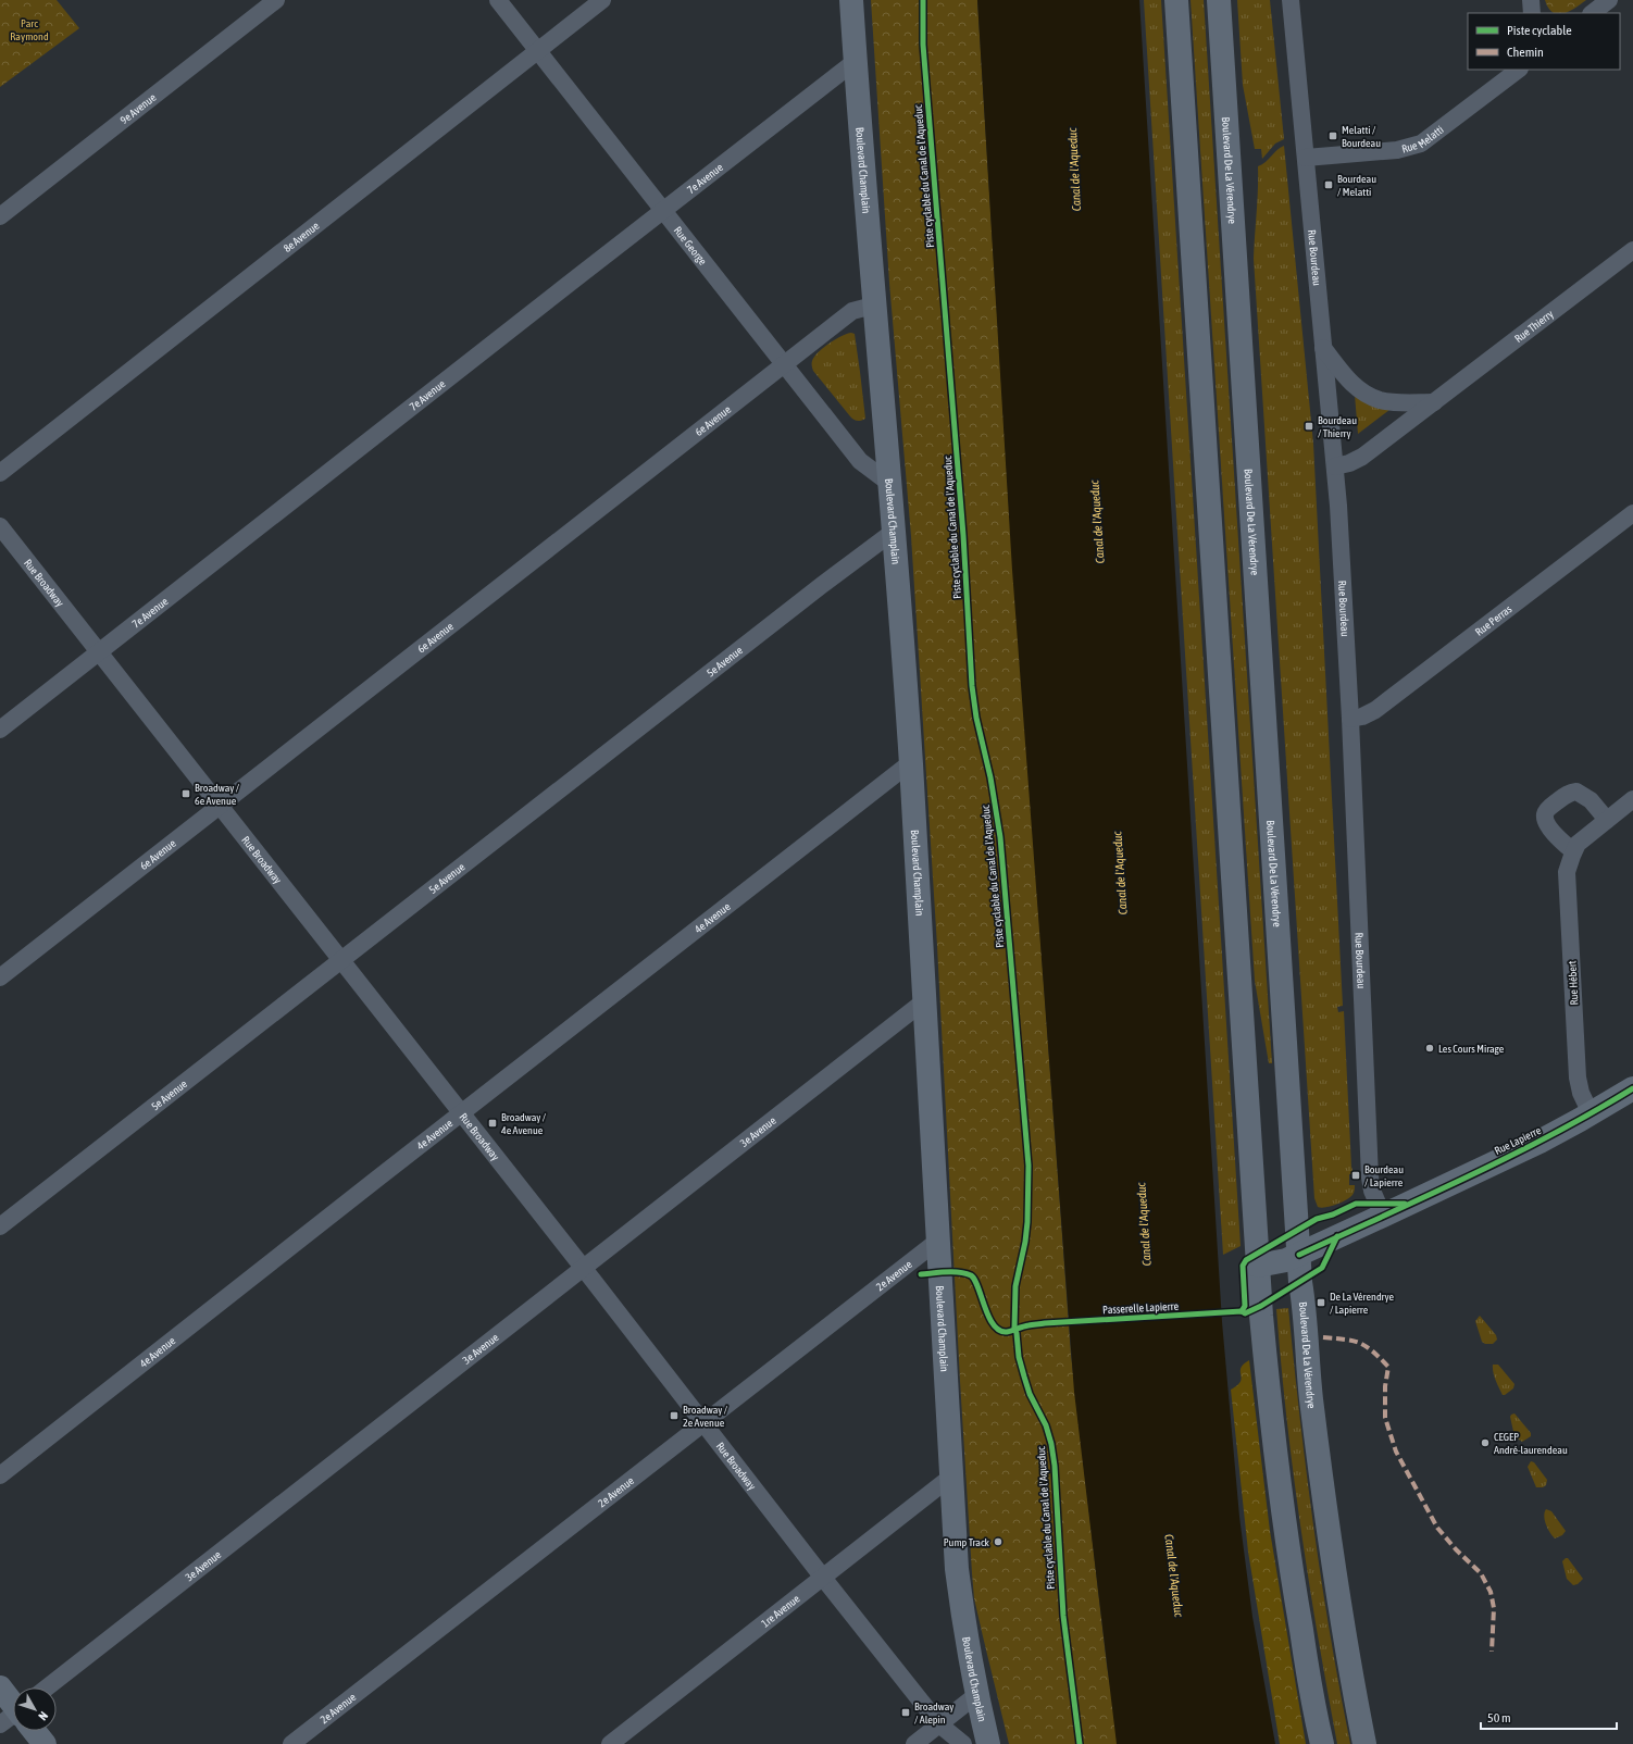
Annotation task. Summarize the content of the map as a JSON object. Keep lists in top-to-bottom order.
{
  "streets": {
    "main road": ["Boulevard Champlain", "Boulevard De La Vérendrye", "Rue Lapierre"],
    "street": [
      "9e Avenue",
      "Rue Melatti",
      "7e Avenue",
      "8e Avenue",
      "Rue George",
      "Rue Bourdeau",
      "Rue Thierry",
      "6e Avenue",
      "Rue Broadway",
      "Rue Perras",
      "5e Avenue",
      "4e Avenue",
      "Rue Hébert",
      "3e Avenue",
      "2e Avenue",
      "1re Avenue"
    ],
    "cycle path": ["Piste cyclable du Canal de l'Aqueduc", "Passerelle Lapierre"]
  },
  "crossings": [
    ["Rue Melatti", "Rue Bourdeau"],
    ["Boulevard Champlain", "7e Avenue"],
    ["Boulevard Champlain", "Rue George"],
    ["Boulevard Champlain", "6e Avenue"],
    ["Boulevard Champlain", "5e Avenue"],
    ["Boulevard Champlain", "4e Avenue"],
    ["Boulevard Champlain", "3e Avenue"],
    ["Boulevard Champlain", "2e Avenue"],
    ["Boulevard Champlain", "1re Avenue"],
    ["Boulevard De La Vérendrye", "Rue Lapierre"],
    ["7e Avenue", "Rue George"],
    ["7e Avenue", "Rue Broadway"],
    ["8e Avenue", "Rue George"],
    ["Rue George", "6e Avenue"],
    ["Rue Bourdeau", "Rue Thierry"],
    ["Rue Bourdeau", "Rue Perras"],
    ["Rue Bourdeau", "Rue Lapierre"],
    ["6e Avenue", "Rue Broadway"],
    ["Rue Broadway", "5e Avenue"],
    ["Rue Broadway", "4e Avenue"],
    ["Rue Broadway", "3e Avenue"],
    ["Rue Broadway", "2e Avenue"],
    ["Rue Broadway", "1re Avenue"],
    ["Rue Hébert", "Rue Lapierre"]
  ],
  "water": ["Canal de l'Aqueduc"],
  "parks": ["Parc Raymond"],
  "places": {
    "transit": [
      "Melatti / Bourdeau",
      "Bourdeau / Melatti",
      "Bourdeau / Thierry",
      "Broadway / 6e Avenue",
      "Broadway / 4e Avenue",
      "Bourdeau / Lapierre",
      "De La Vérendrye / Lapierre",
      "Broadway / 2e Avenue",
      "Broadway / Alepin"
    ],
    "other": ["Les Cours Mirage", "CEGEP André-laurendeau", "Pump Track"]
  },
  "legend": ["Piste cyclable", "Chemin"],
  "scale_bar": "50 m",
  "north": "bottom right"
}
